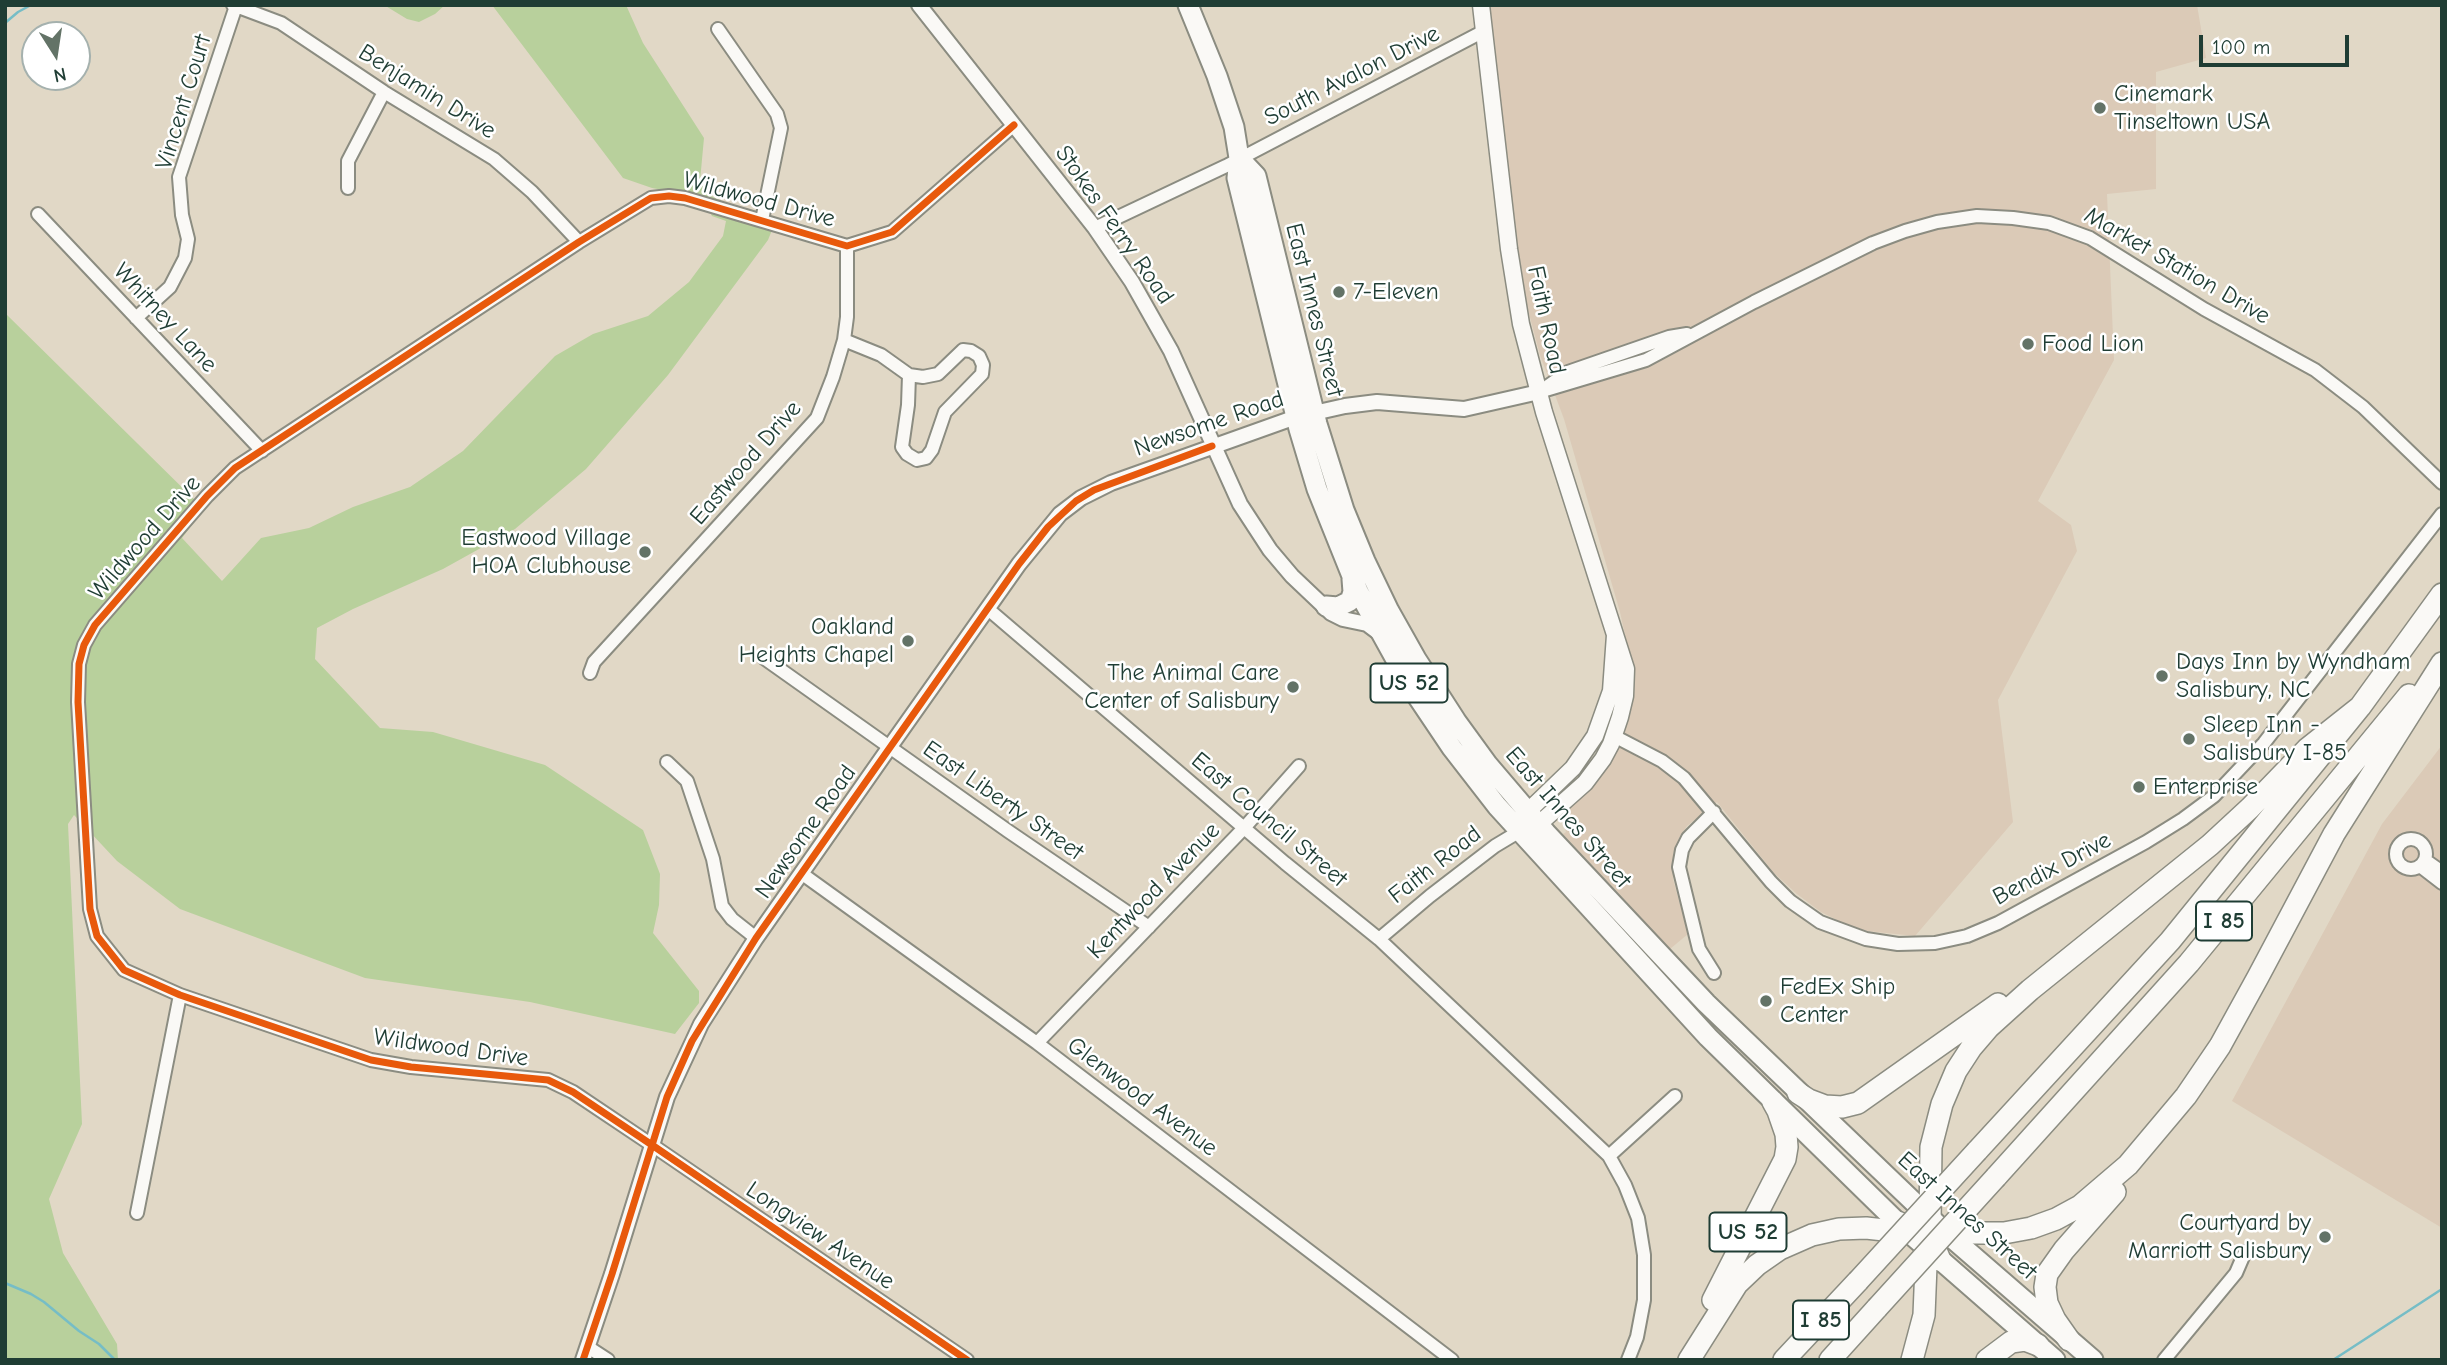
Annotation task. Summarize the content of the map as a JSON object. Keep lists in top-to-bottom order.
{
  "streets": {
    "highway": ["US 52", "I 85"],
    "main road": ["East Innes Street", "Faith Road"],
    "street": [
      "South Avalon Drive",
      "Benjamin Drive",
      "Vincent Court",
      "Wildwood Drive",
      "Stokes Ferry Road",
      "Market Station Drive",
      "Whitney Lane",
      "Newsome Road",
      "Eastwood Drive",
      "East Liberty Street",
      "East Council Street",
      "Bendix Drive",
      "Kentwood Avenue",
      "Glenwood Avenue",
      "Longview Avenue"
    ]
  },
  "crossings": [
    ["South Avalon Drive", "Stokes Ferry Road"],
    ["South Avalon Drive", "East Innes Street"],
    ["South Avalon Drive", "Faith Road"],
    ["Benjamin Drive", "Vincent Court"],
    ["Benjamin Drive", "Wildwood Drive"],
    ["Vincent Court", "Whitney Lane"],
    ["Wildwood Drive", "Stokes Ferry Road"],
    ["Wildwood Drive", "Whitney Lane"],
    ["Wildwood Drive", "Newsome Road"],
    ["Wildwood Drive", "Eastwood Drive"],
    ["Wildwood Drive", "Longview Avenue"],
    ["Stokes Ferry Road", "East Innes Street"],
    ["Stokes Ferry Road", "Newsome Road"],
    ["Market Station Drive", "East Innes Street"],
    ["Market Station Drive", "Faith Road"],
    ["Market Station Drive", "Newsome Road"],
    ["East Innes Street", "Faith Road"],
    ["East Innes Street", "Newsome Road"],
    ["East Innes Street", "US 52"],
    ["Faith Road", "East Council Street"],
    ["Faith Road", "Bendix Drive"],
    ["Newsome Road", "East Liberty Street"],
    ["Newsome Road", "East Council Street"],
    ["Newsome Road", "Glenwood Avenue"],
    ["Newsome Road", "Longview Avenue"],
    ["East Liberty Street", "Kentwood Avenue"],
    ["East Council Street", "Kentwood Avenue"],
    ["Kentwood Avenue", "Glenwood Avenue"]
  ],
  "places": [
    "Cinemark Tinseltown USA",
    "7-Eleven",
    "Food Lion",
    "Eastwood Village HOA Clubhouse",
    "Oakland Heights Chapel",
    "Days Inn by Wyndham Salisbury, NC",
    "The Animal Care Center of Salisbury",
    "Sleep Inn - Salisbury I-85",
    "Enterprise",
    "FedEx Ship Center",
    "Courtyard by Marriott Salisbury"
  ],
  "scale_bar": "100 m",
  "north": "bottom"
}
